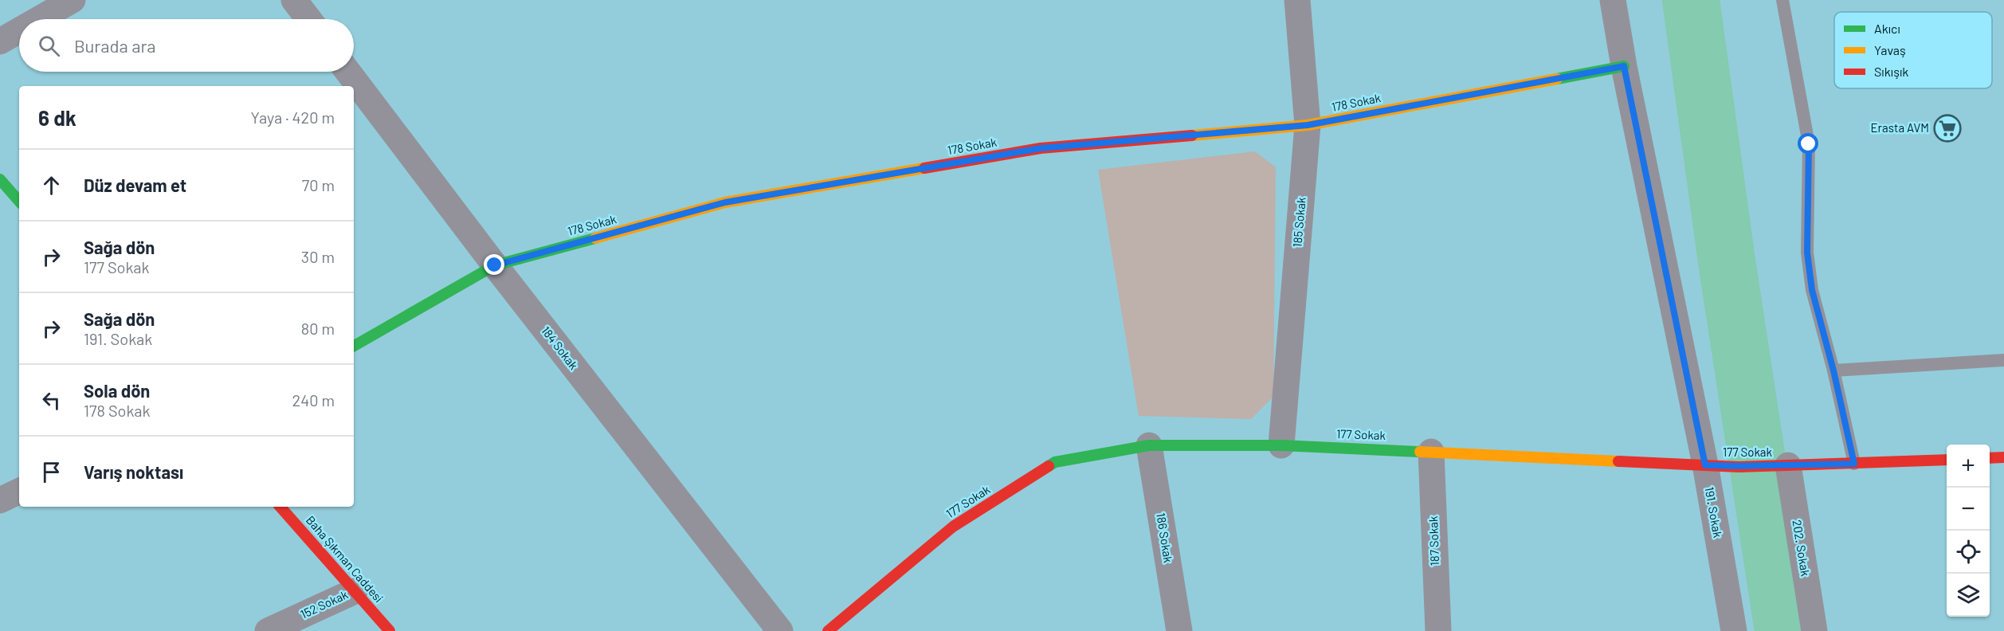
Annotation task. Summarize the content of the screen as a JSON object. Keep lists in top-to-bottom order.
{
  "streets": {
    "street": [
      "178 Sokak",
      "185 Sokak",
      "184 Sokak",
      "177 Sokak",
      "191. Sokak",
      "186 Sokak",
      "187 Sokak",
      "202. Sokak",
      "Baha Şıkman Caddesi",
      "152 Sokak"
    ]
  },
  "crossings": [
    ["178 Sokak", "185 Sokak"],
    ["178 Sokak", "184 Sokak"],
    ["178 Sokak", "191. Sokak"],
    ["185 Sokak", "177 Sokak"],
    ["177 Sokak", "191. Sokak"],
    ["177 Sokak", "186 Sokak"],
    ["177 Sokak", "187 Sokak"],
    ["177 Sokak", "202. Sokak"],
    ["Baha Şıkman Caddesi", "152 Sokak"]
  ],
  "places": {
    "supermarket": ["Erasta AVM"]
  },
  "legend": ["Akıcı", "Yavaş", "Sıkışık"],
  "page": {
    "search": "Burada ara",
    "heading": ["6 dk", "Yaya · 420 m"],
    "list": [
      ["Düz devam et", "70 m"],
      ["Sağa dön", "177 Sokak", "30 m"],
      ["Sağa dön", "191. Sokak", "80 m"],
      ["Sola dön", "178 Sokak", "240 m"],
      "Varış noktası"
    ],
    "map_buttons": ["+", "−"]
  }
}
